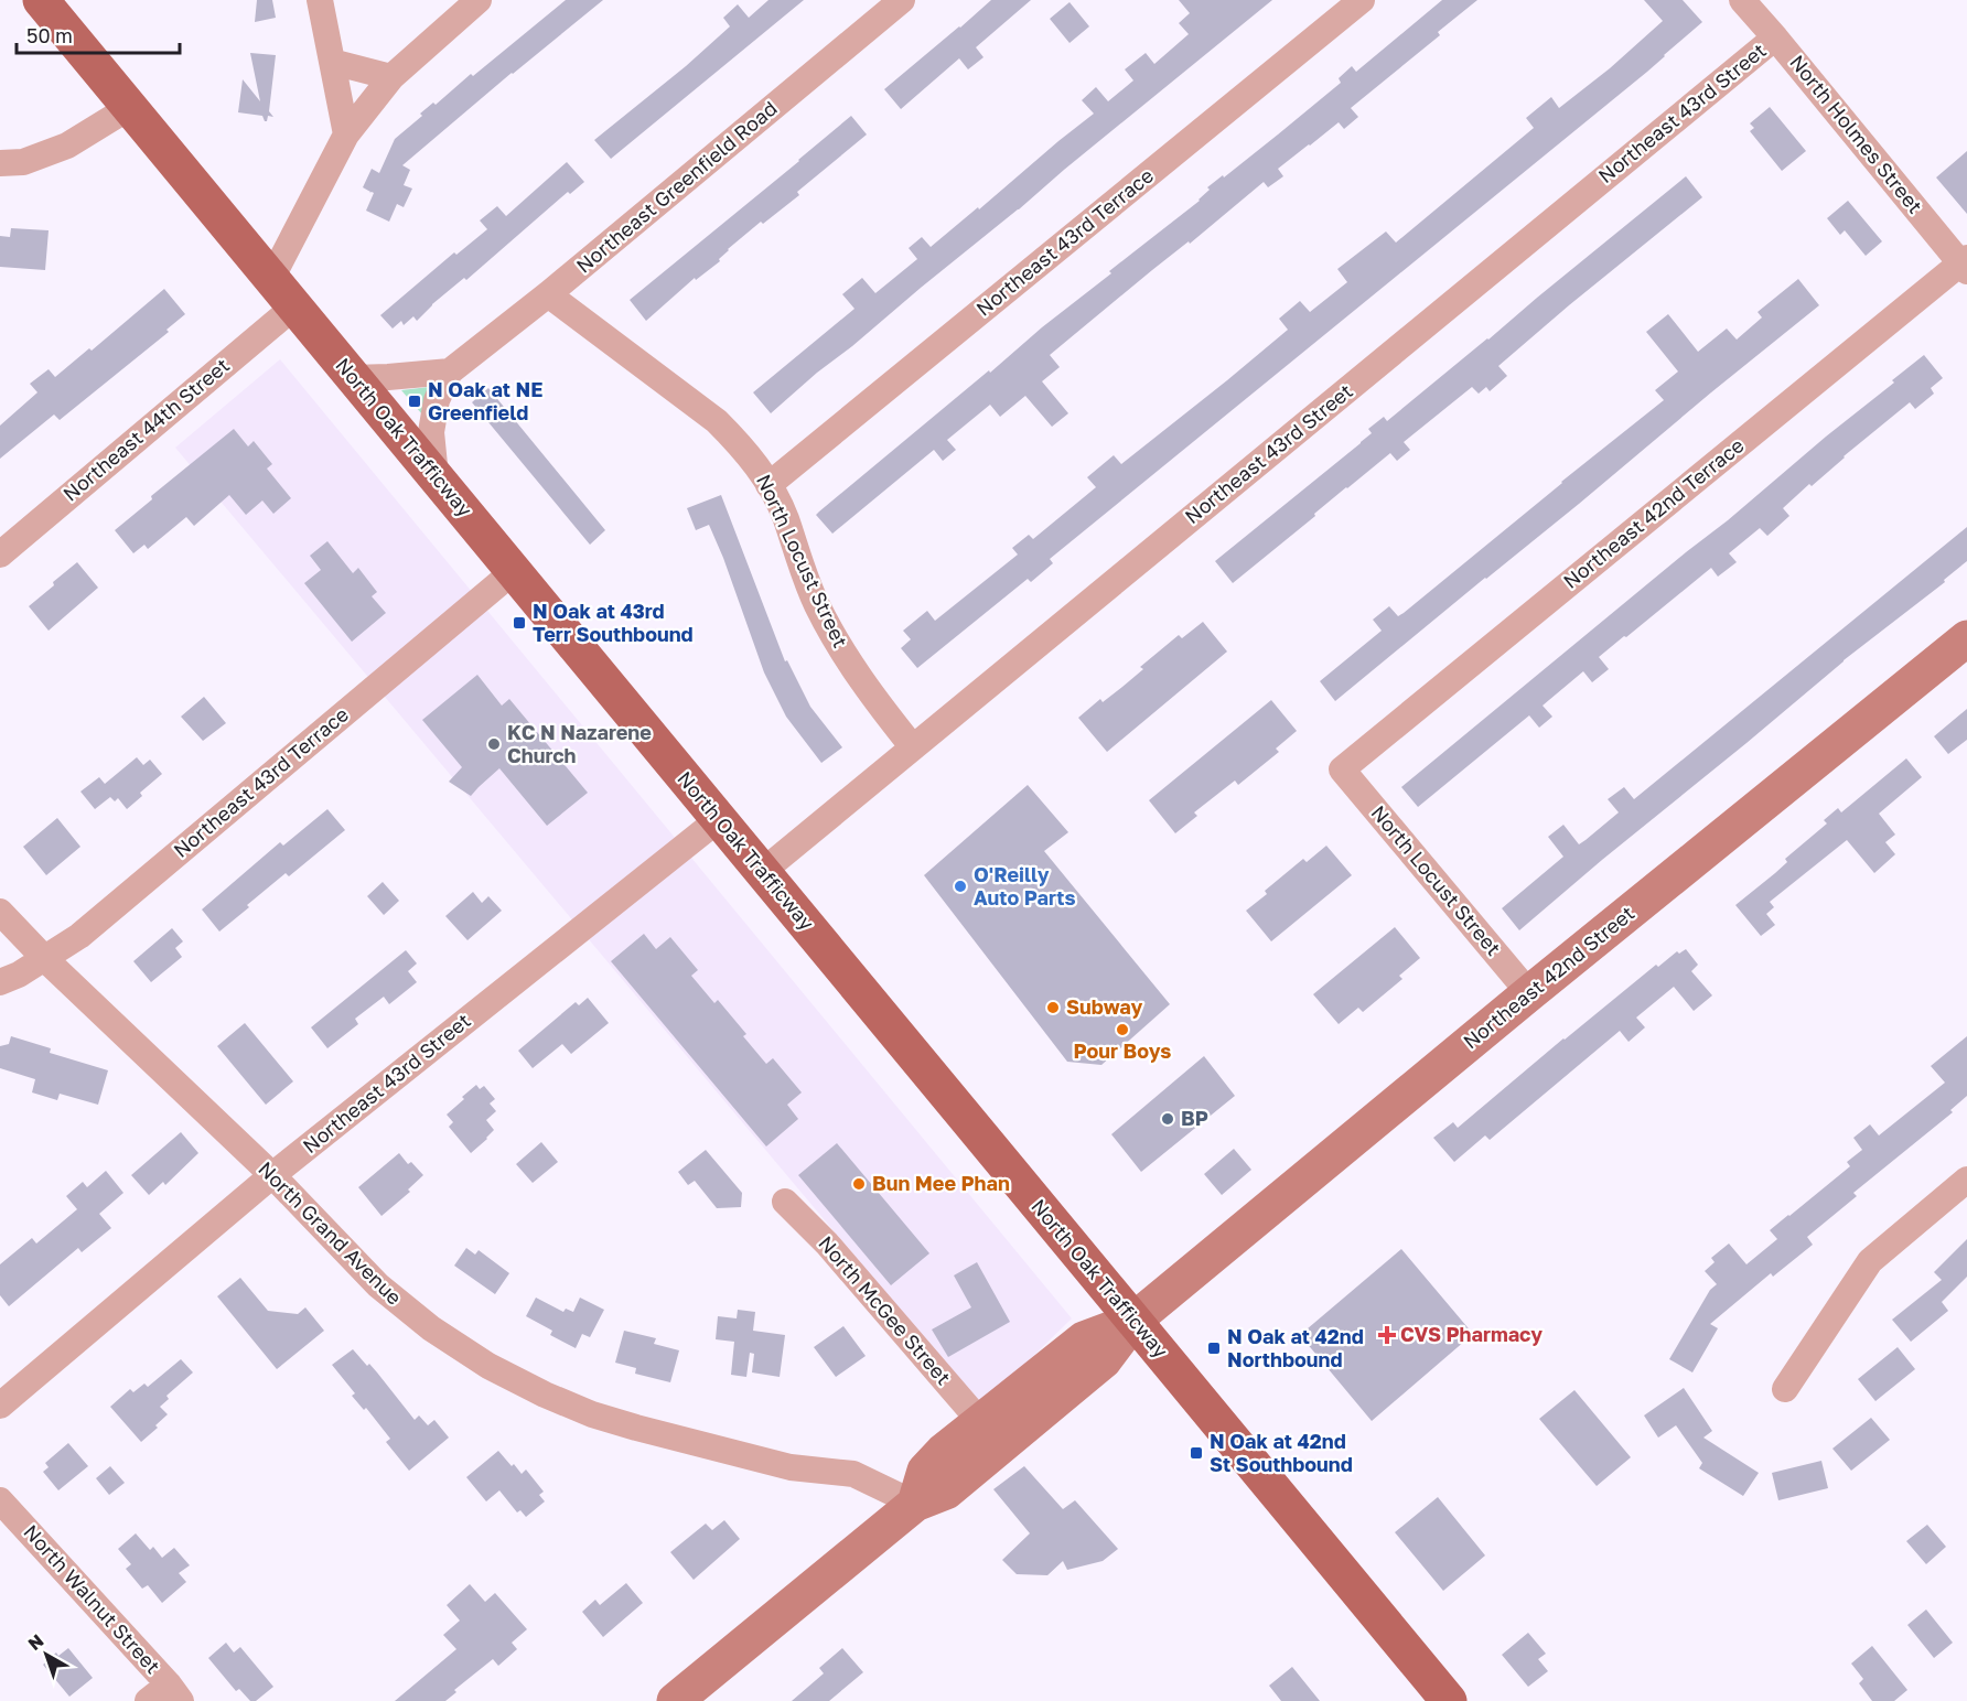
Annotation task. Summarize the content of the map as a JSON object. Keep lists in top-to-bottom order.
{
  "streets": {
    "main road": ["North Oak Trafficway", "Northeast 42nd Street"],
    "street": [
      "Northeast 43rd Street",
      "North Holmes Street",
      "Northeast Greenfield Road",
      "Northeast 43rd Terrace",
      "Northeast 44th Street",
      "Northeast 42nd Terrace",
      "North Locust Street",
      "North Grand Avenue",
      "North McGee Street",
      "North Walnut Street"
    ]
  },
  "crossings": [
    ["Northeast 43rd Street", "North Holmes Street"],
    ["Northeast 43rd Street", "North Oak Trafficway"],
    ["Northeast 43rd Street", "North Locust Street"],
    ["Northeast 43rd Street", "North Grand Avenue"],
    ["North Holmes Street", "Northeast 42nd Terrace"],
    ["Northeast Greenfield Road", "North Oak Trafficway"],
    ["Northeast Greenfield Road", "North Locust Street"],
    ["Northeast 43rd Terrace", "North Oak Trafficway"],
    ["Northeast 43rd Terrace", "North Locust Street"],
    ["Northeast 43rd Terrace", "North Grand Avenue"],
    ["Northeast 44th Street", "North Oak Trafficway"],
    ["North Oak Trafficway", "Northeast 42nd Street"],
    ["Northeast 42nd Terrace", "North Locust Street"],
    ["North Locust Street", "Northeast 42nd Street"]
  ],
  "places": {
    "transit": [
      "N Oak at NE Greenfield",
      "N Oak at 43rd Terr Southbound",
      "N Oak at 42nd Northbound",
      "N Oak at 42nd St Southbound"
    ],
    "other": [
      "KC N Nazarene Church",
      "O'Reilly Auto Parts",
      "Subway",
      "Pour Boys",
      "BP",
      "Bun Mee Phan"
    ],
    "health": ["CVS Pharmacy"]
  },
  "scale_bar": "50 m",
  "north": "top left"
}
